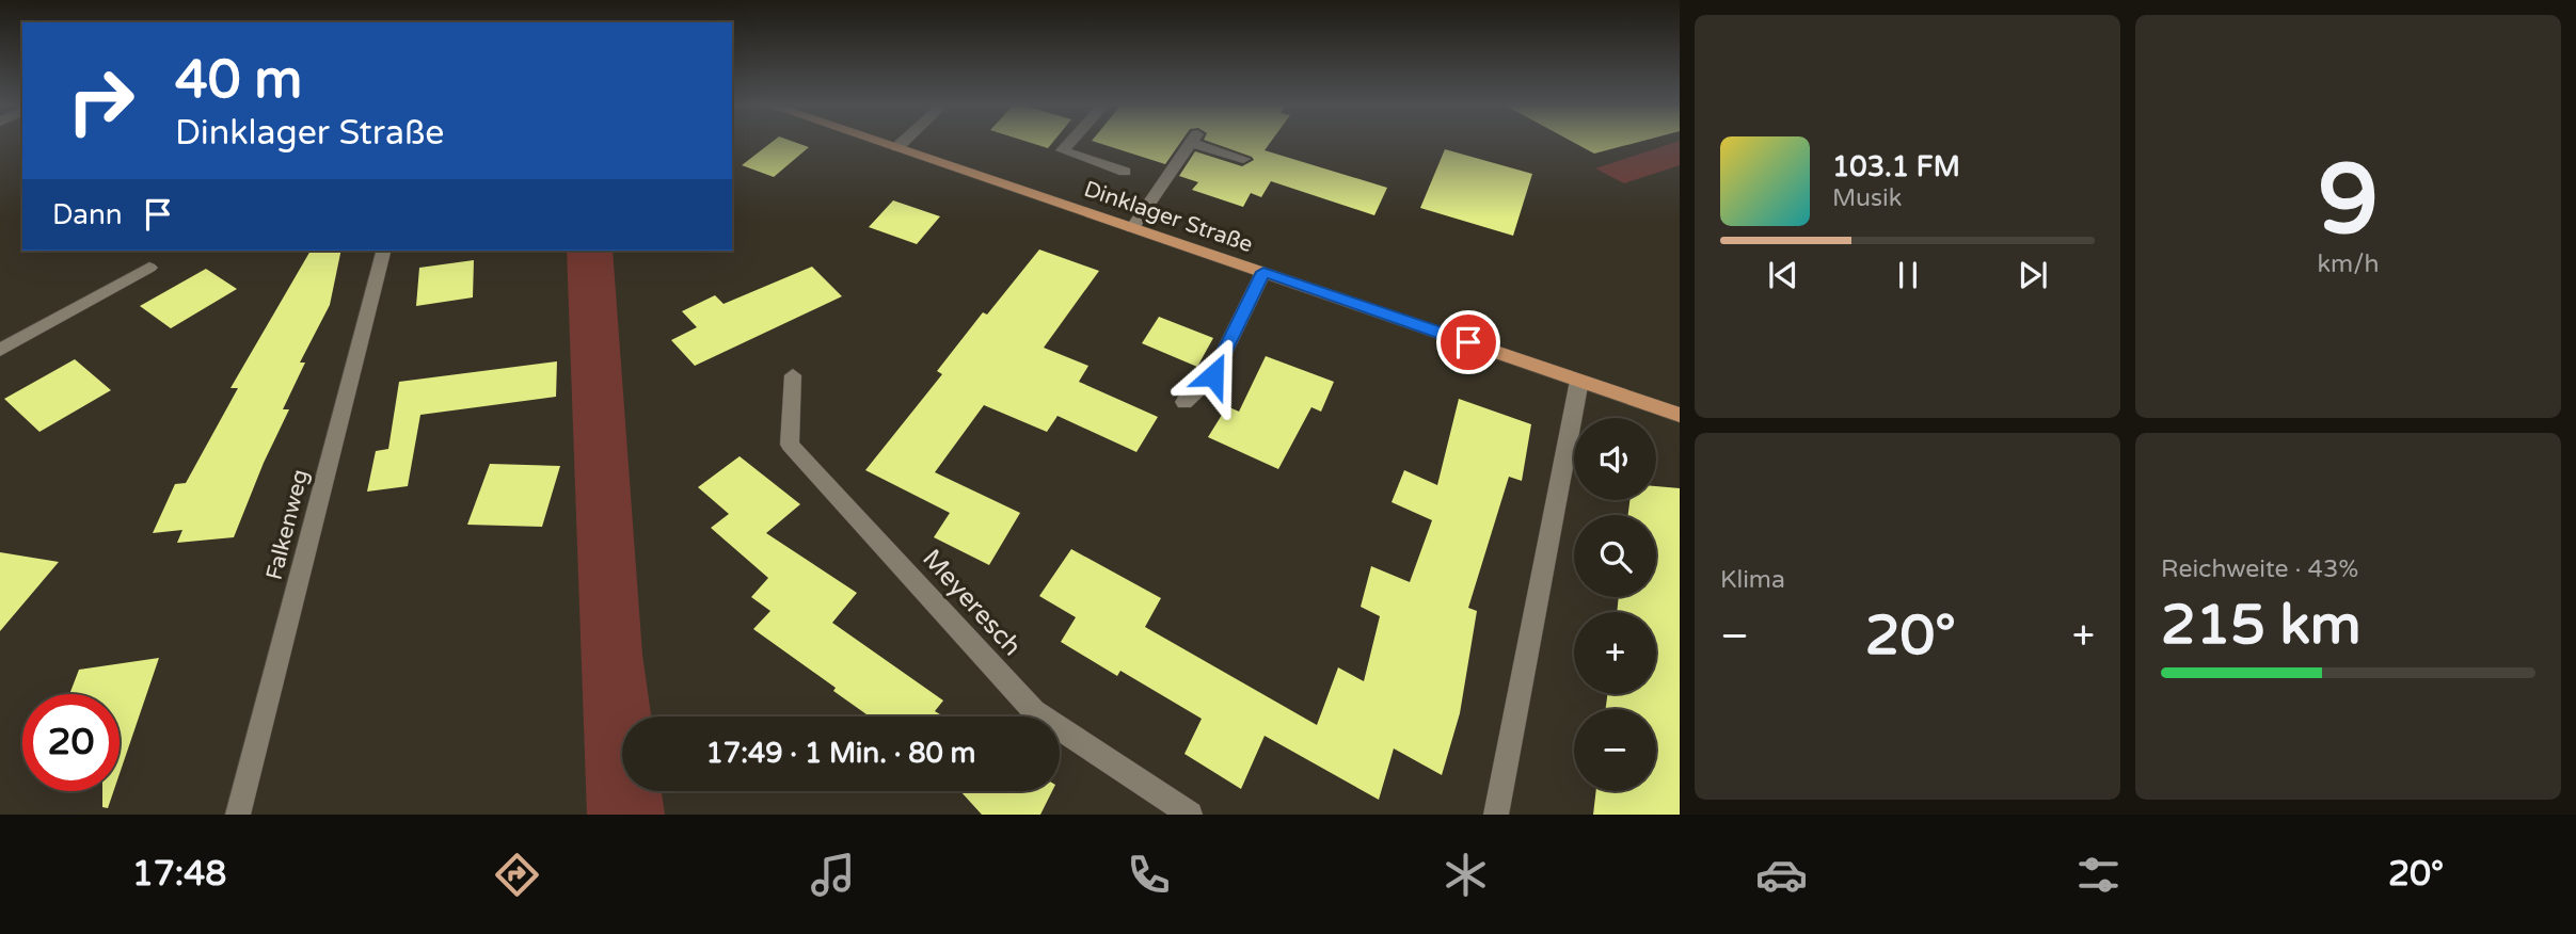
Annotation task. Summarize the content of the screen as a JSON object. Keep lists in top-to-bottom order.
{
  "streets": {
    "main road": ["Dinklager Straße"],
    "street": ["Falkenweg", "Meyeresch"]
  },
  "page": {
    "tile": [
      ["9", "km/h"],
      "Klima",
      ["Reichweite · 43%", "215 km"]
    ],
    "turn": ["40 m", "Dinklager Straße"],
    "song": ["103.1 FM", "Musik"],
    "then": "Dann",
    "map_buttons": ["+", "−"],
    "heat": ["−", "20°", "+"],
    "limit": "20",
    "trip": "17:49 · 1 Min. · 80 m",
    "tabs": ["17:48", "20°"]
  }
}
